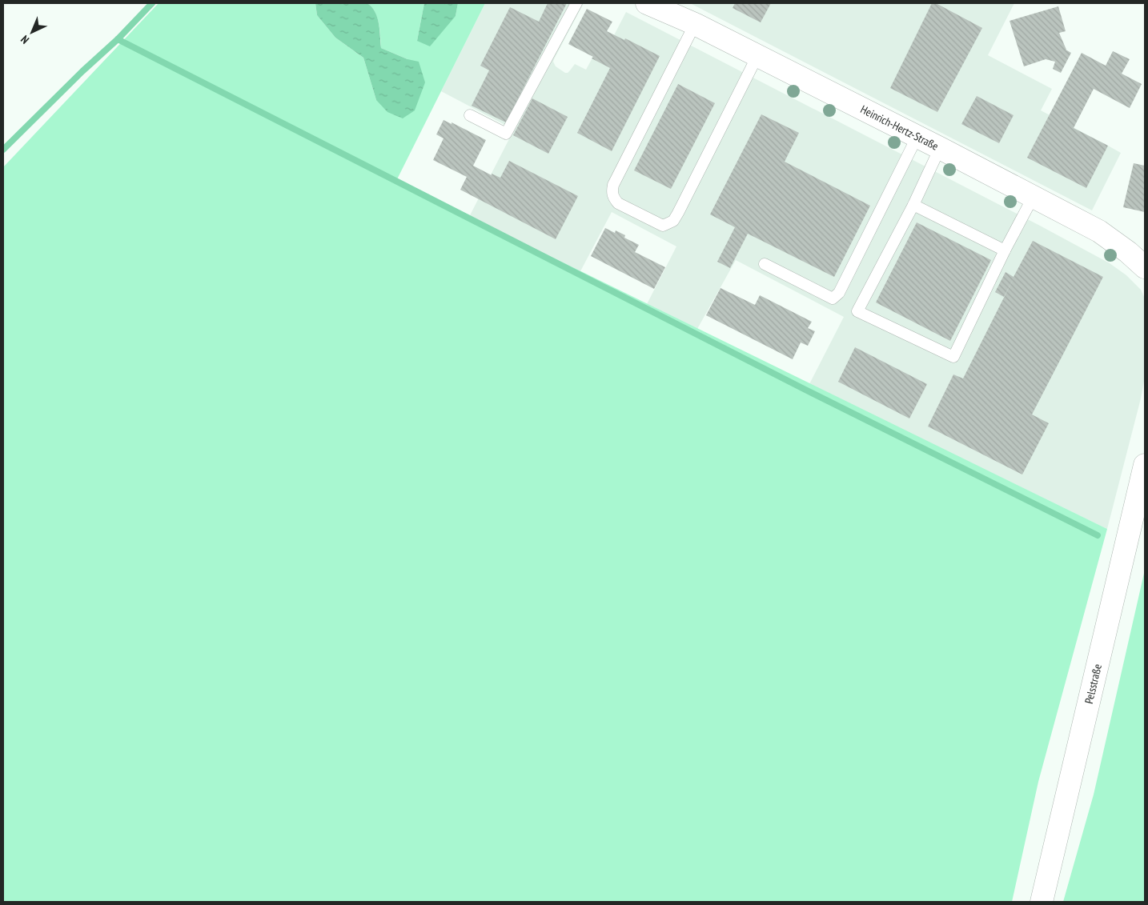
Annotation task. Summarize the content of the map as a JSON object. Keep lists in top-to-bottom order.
{
  "streets": {
    "street": ["Heinrich-Hertz-Straße", "Pelsstraße"]
  },
  "north": "bottom left"
}
